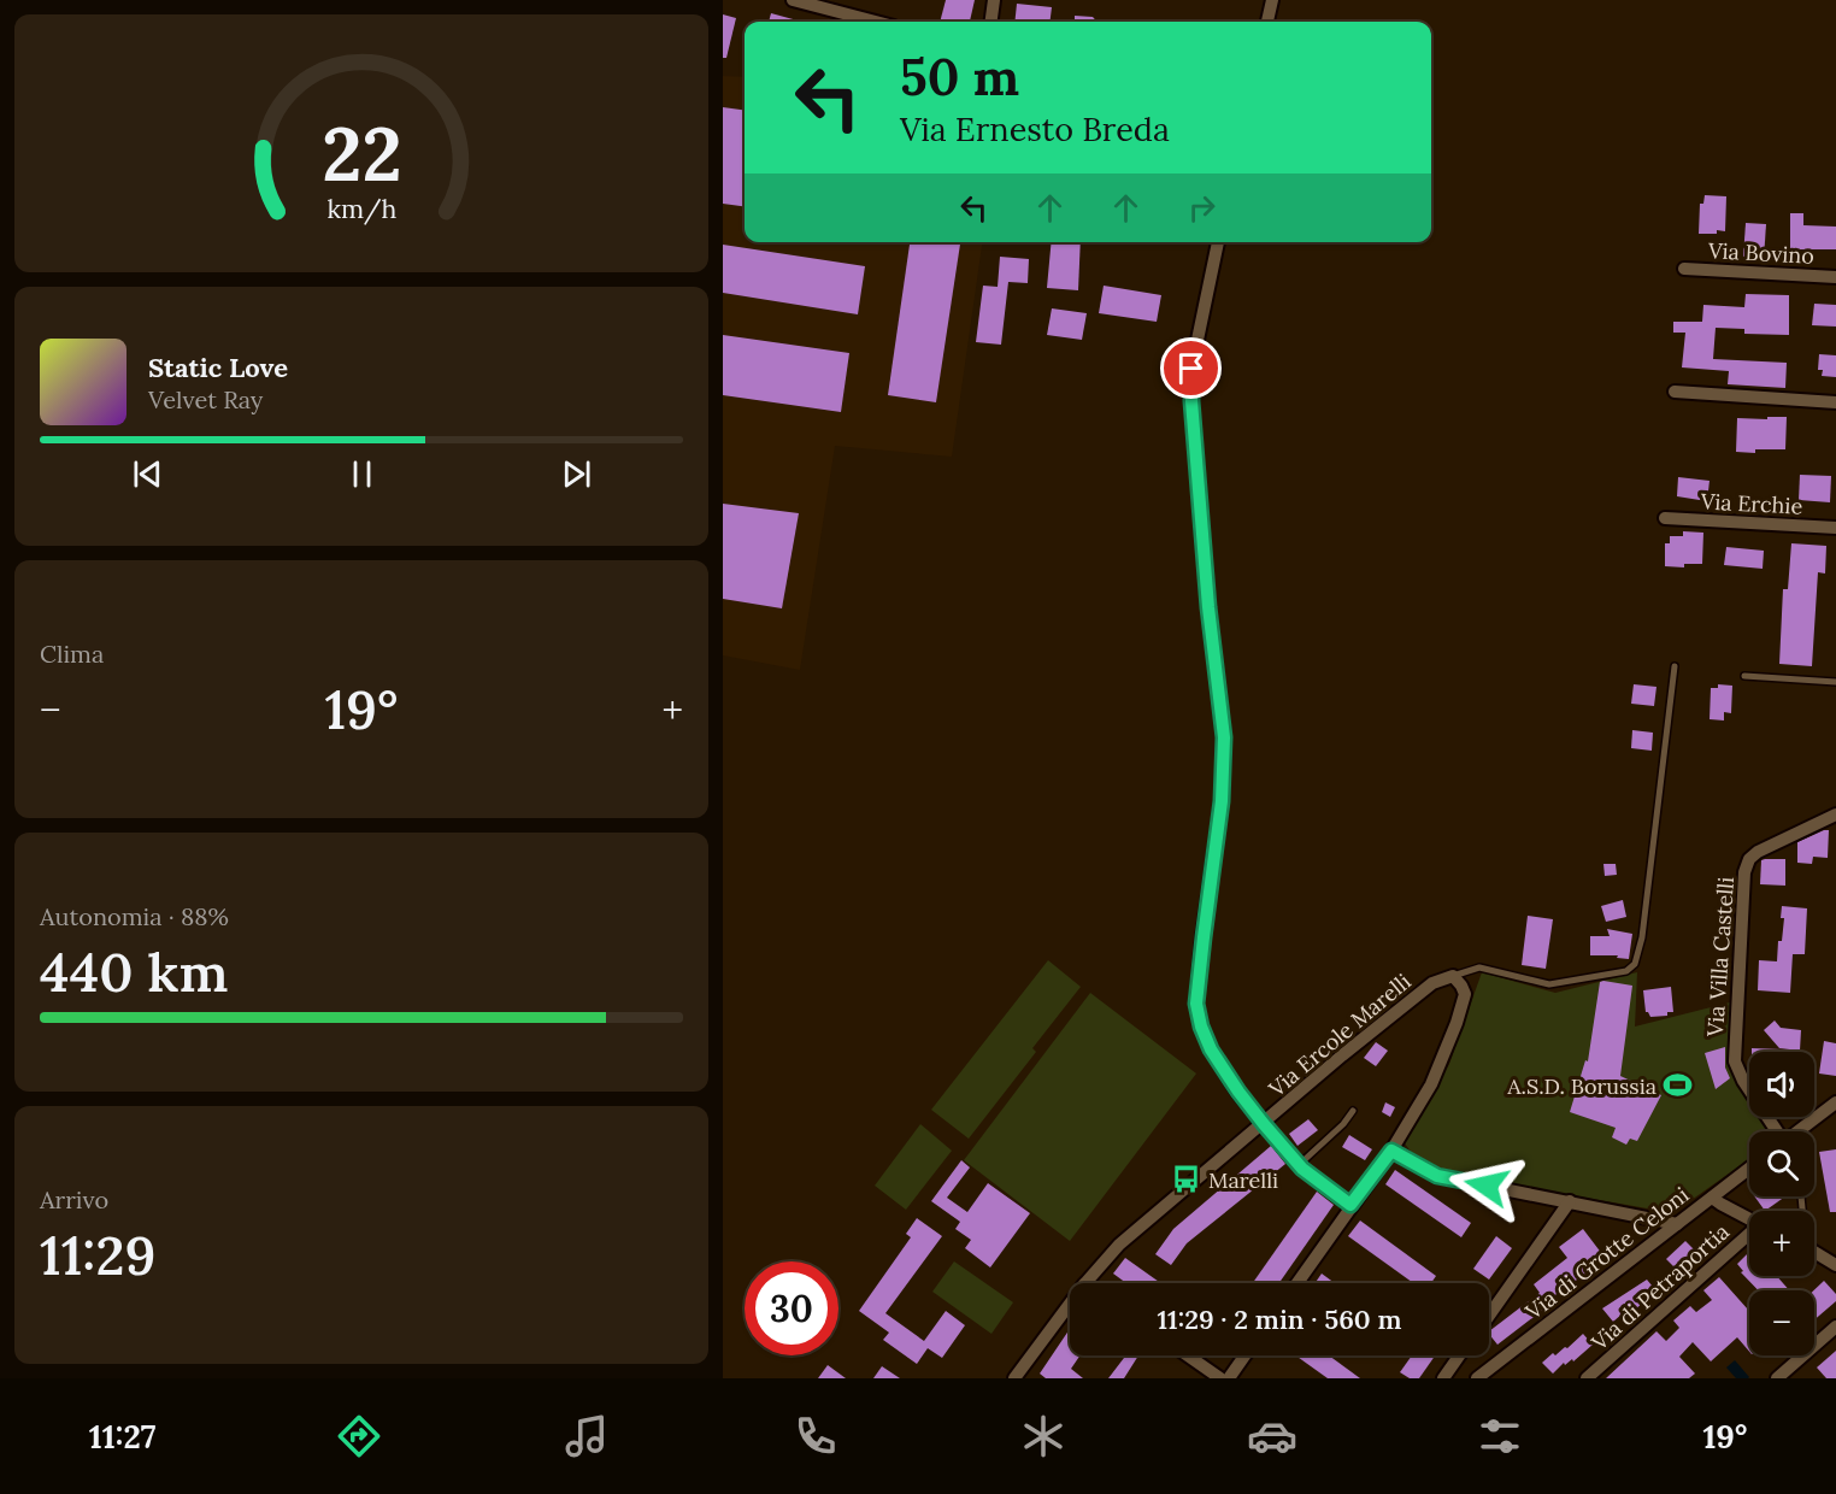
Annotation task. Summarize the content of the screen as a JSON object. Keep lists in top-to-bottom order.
{
  "streets": {
    "street": [
      "Via Bovino",
      "Via Erchie",
      "Via Villa Castelli",
      "Via Ercole Marelli",
      "Via di Grotte Celoni",
      "Via di Petraportia"
    ]
  },
  "places": {
    "sports": ["A.S.D. Borussia"],
    "bus stop": ["Marelli"]
  },
  "page": {
    "turn": ["50 m", "Via Ernesto Breda"],
    "song": ["Static Love", "Velvet Ray"],
    "tile": [
      "Clima",
      ["Autonomia · 88%", "440 km"],
      ["Arrivo", "11:29"]
    ],
    "heat": ["−", "19°", "+"],
    "map_buttons": ["+", "−"],
    "limit": "30",
    "trip": "11:29 · 2 min · 560 m",
    "tabs": ["11:27", "19°"],
    "gauge": ["22", "km/h"]
  }
}
